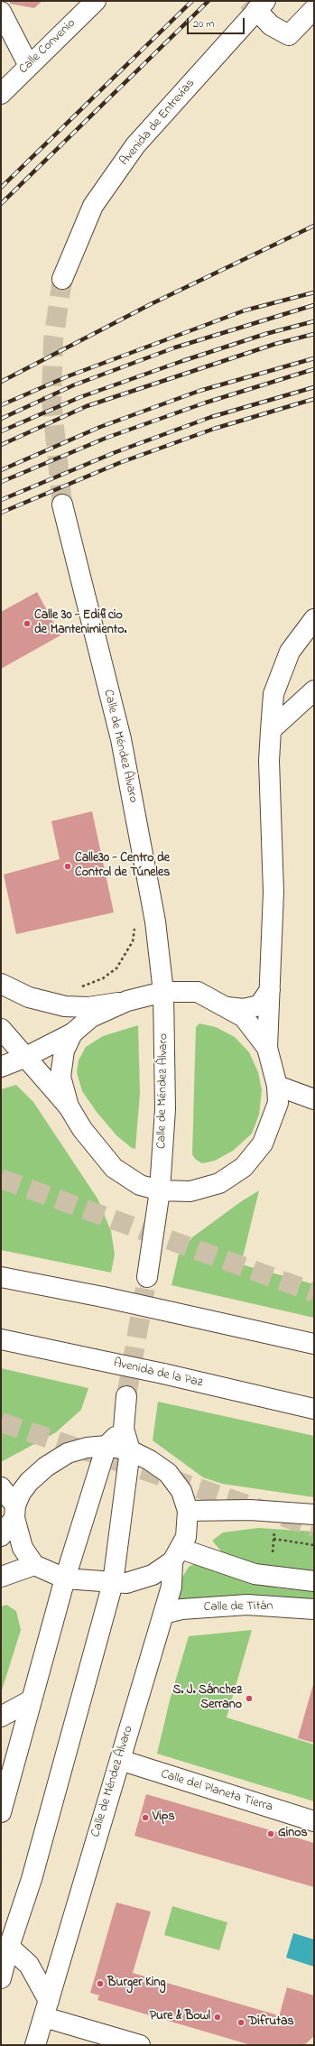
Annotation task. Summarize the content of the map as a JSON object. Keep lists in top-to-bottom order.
{
  "streets": {
    "main road": [
      "Calle Convenio",
      "Avenida de Entrevías",
      "Calle de Méndez Álvaro",
      "Avenida de la Paz",
      "Calle de Titán",
      "Calle del Planeta Tierra"
    ]
  },
  "crossings": [
    ["Calle de Méndez Álvaro", "Calle de Titán"],
    ["Calle de Méndez Álvaro", "Calle del Planeta Tierra"]
  ],
  "places": [
    "Calle 30 - Edificio de Mantenimiento.",
    "Calle30 - Centro de Control de Túneles",
    "S. J. Sánchez Serrano",
    "Vips",
    "Ginos",
    "Burger King",
    "Pure & Bowl",
    "Difrutas"
  ],
  "scale_bar": "20 m"
}
